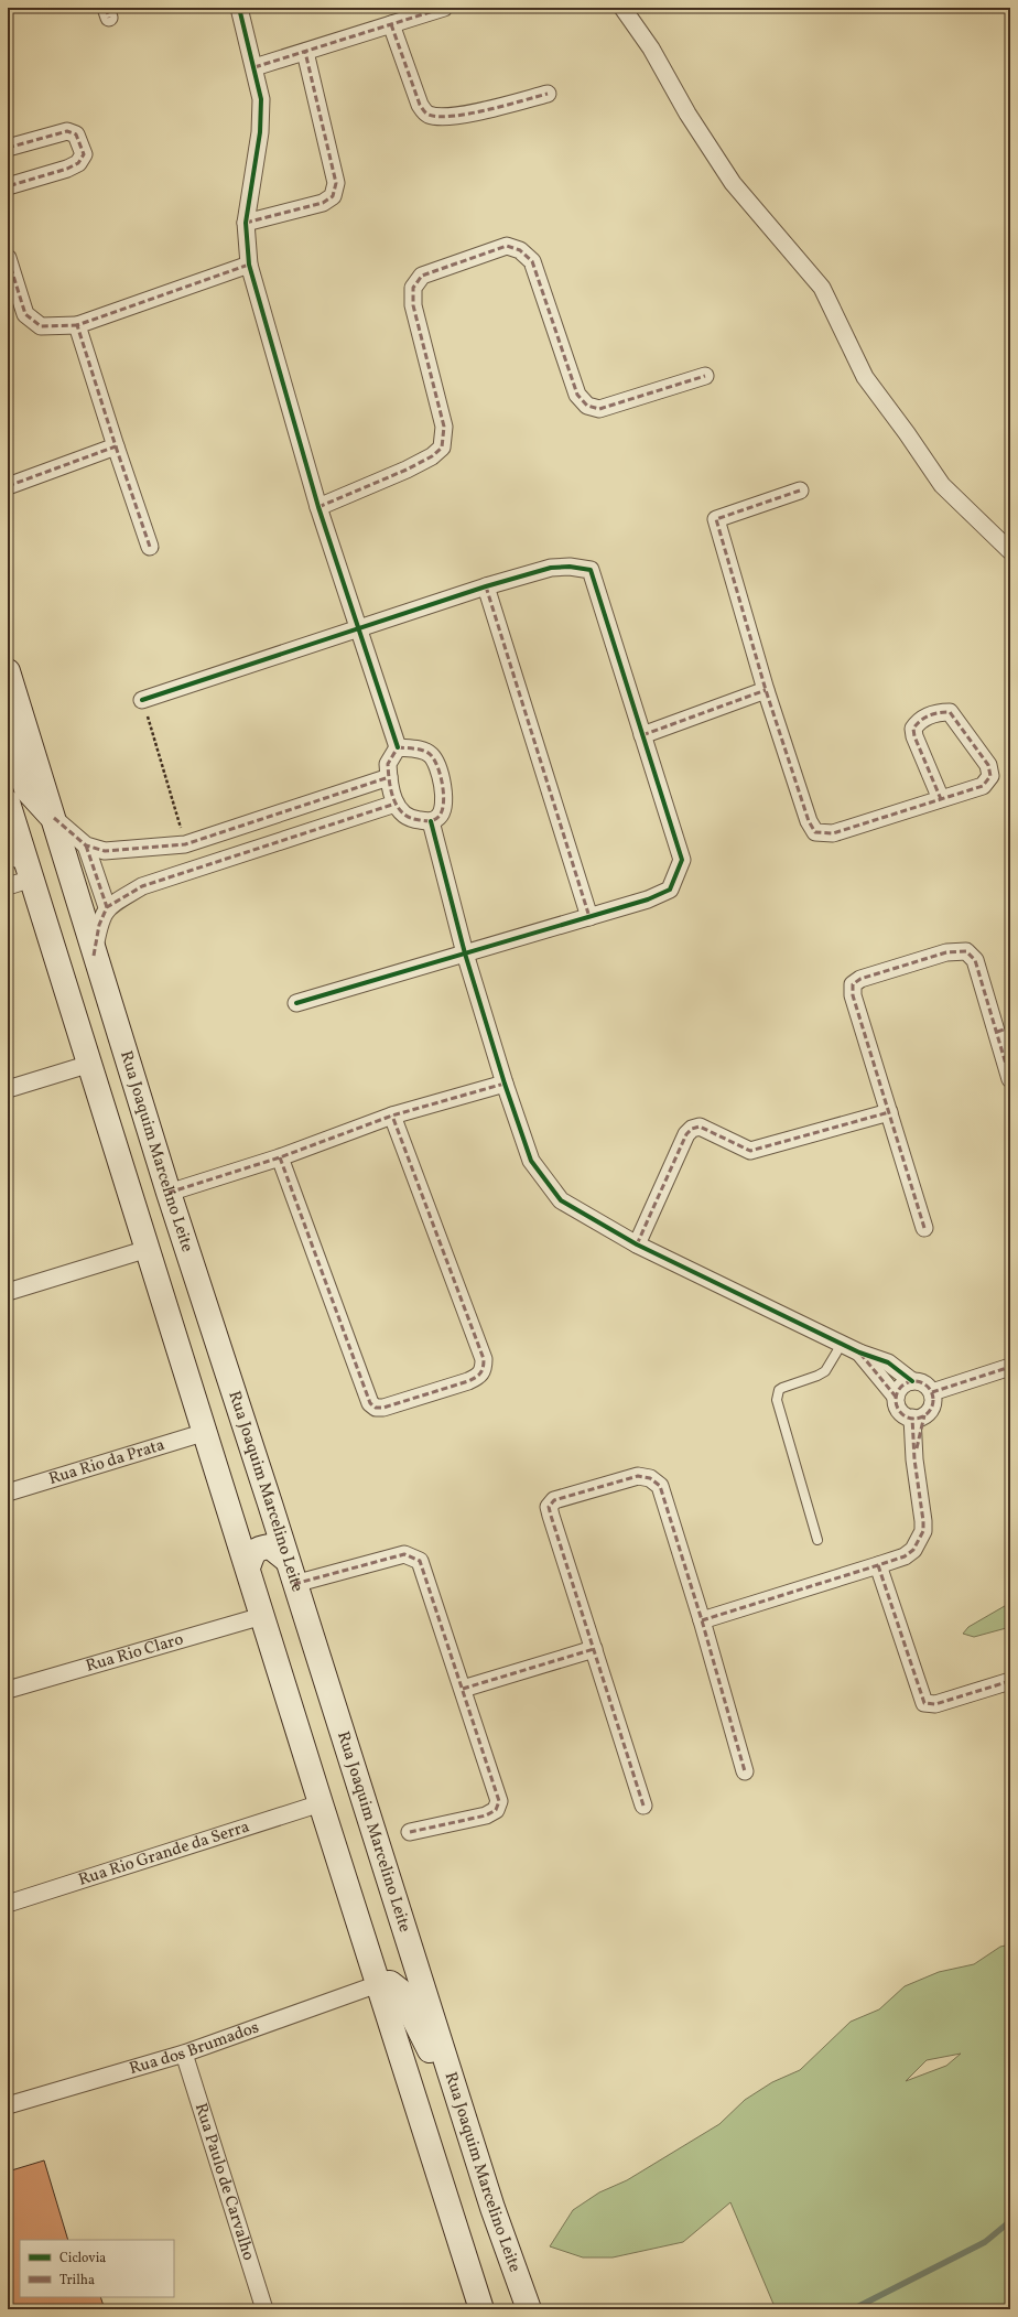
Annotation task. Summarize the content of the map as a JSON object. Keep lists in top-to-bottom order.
{
  "streets": {
    "main road": ["Rua Joaquim Marcelino Leite"],
    "street": [
      "Rua Rio da Prata",
      "Rua Rio Claro",
      "Rua Rio Grande da Serra",
      "Rua dos Brumados",
      "Rua Paulo de Carvalho"
    ]
  },
  "crossings": [
    ["Rua dos Brumados", "Rua Paulo de Carvalho"]
  ],
  "legend": ["Ciclovia", "Trilha"]
}
